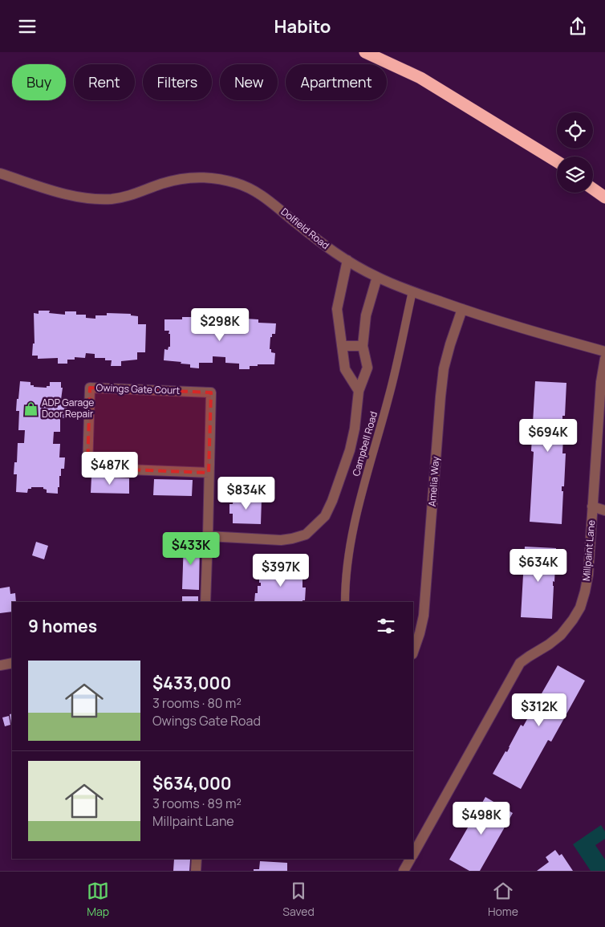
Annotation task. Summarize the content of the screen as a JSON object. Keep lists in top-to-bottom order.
{
  "streets": {
    "street": [
      "Dolfield Road",
      "Owings Gate Court",
      "Amelia Way",
      "Millpaint Lane"
    ],
    "lane": ["Campbell Road"]
  },
  "crossings": [
    ["Dolfield Road", "Campbell Road"],
    ["Dolfield Road", "Amelia Way"]
  ],
  "places": {
    "shop": ["ADP Garage Door Repair"]
  },
  "page": {
    "header": "Habito",
    "chip": [
      "Buy",
      "Rent",
      "Filters",
      "New",
      "Apartment"
    ],
    "price": [
      "$298K",
      "$694K",
      "$487K",
      "$834K",
      "$433K",
      "$634K",
      "$397K",
      "$312K",
      "$498K"
    ],
    "heading": "9 homes",
    "list": [
      {
        "name": "$433,000",
        "note": "3 rooms · 80 m² · Owings Gate Road"
      },
      {
        "name": "$634,000",
        "note": "3 rooms · 89 m² · Millpaint Lane"
      }
    ],
    "tabs": ["Map", "Saved", "Home"]
  }
}
